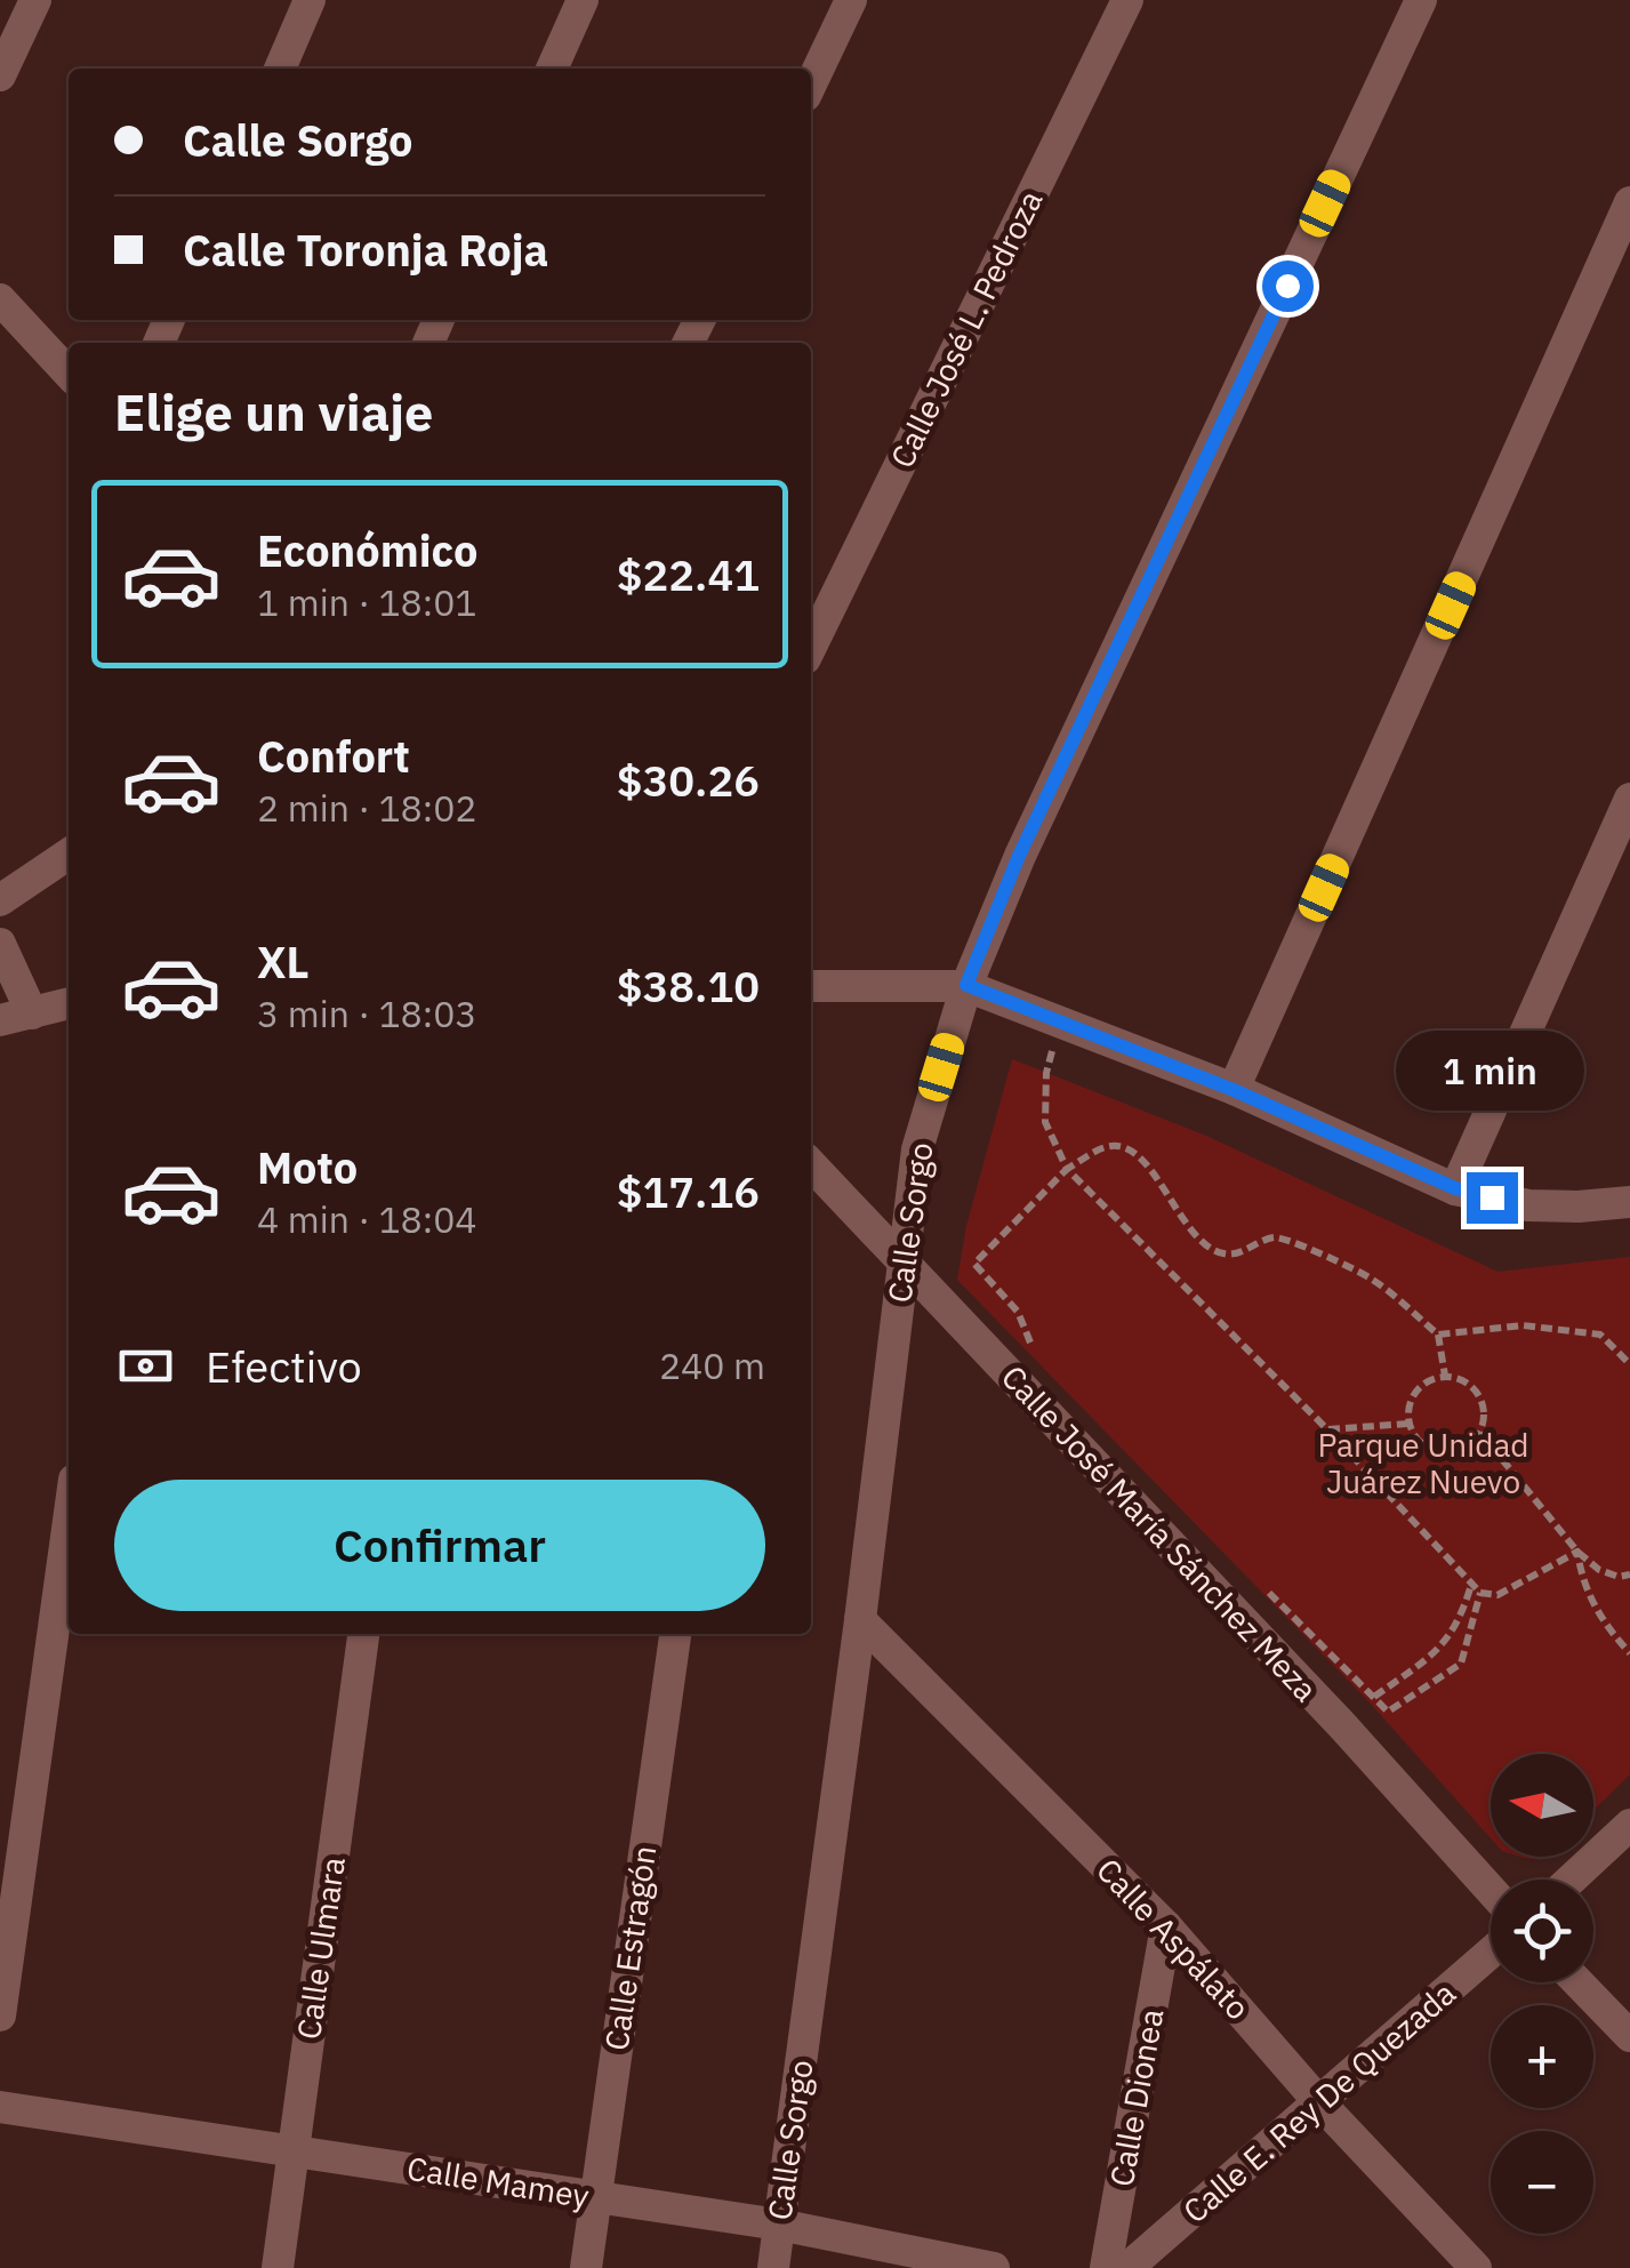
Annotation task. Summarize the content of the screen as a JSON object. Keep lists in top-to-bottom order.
{
  "streets": {
    "street": [
      "Calle José L. Pedroza",
      "Calle Sorgo",
      "Calle José María Sánchez Meza",
      "Calle Aspálato",
      "Calle Ulmara",
      "Calle Estragón",
      "Calle Dionea",
      "Calle E. Rey De Quezada",
      "Calle Mamey"
    ]
  },
  "crossings": [
    ["Calle Sorgo", "Calle José María Sánchez Meza"],
    ["Calle Sorgo", "Calle Aspálato"],
    ["Calle Sorgo", "Calle Mamey"],
    ["Calle Aspálato", "Calle Dionea"],
    ["Calle Aspálato", "Calle E. Rey De Quezada"],
    ["Calle Ulmara", "Calle Mamey"],
    ["Calle Estragón", "Calle Mamey"]
  ],
  "parks": ["Parque Unidad Juárez Nuevo"],
  "north": "left",
  "page": {
    "banner": ["Calle Sorgo", "Calle Toronja Roja"],
    "heading": "Elige un viaje",
    "list": [
      {
        "name": "Económico",
        "note": "1 min · 18:01",
        "value": "$22.41"
      },
      {
        "name": "Confort",
        "note": "2 min · 18:02",
        "value": "$30.26"
      },
      {
        "name": "XL",
        "note": "3 min · 18:03",
        "value": "$38.10"
      },
      {
        "name": "Moto",
        "note": "4 min · 18:04",
        "value": "$17.16"
      }
    ],
    "bubble": "1 min",
    "pay": ["Efectivo", "240 m"],
    "buttons": "Confirmar",
    "map_buttons": ["+", "−"]
  }
}
